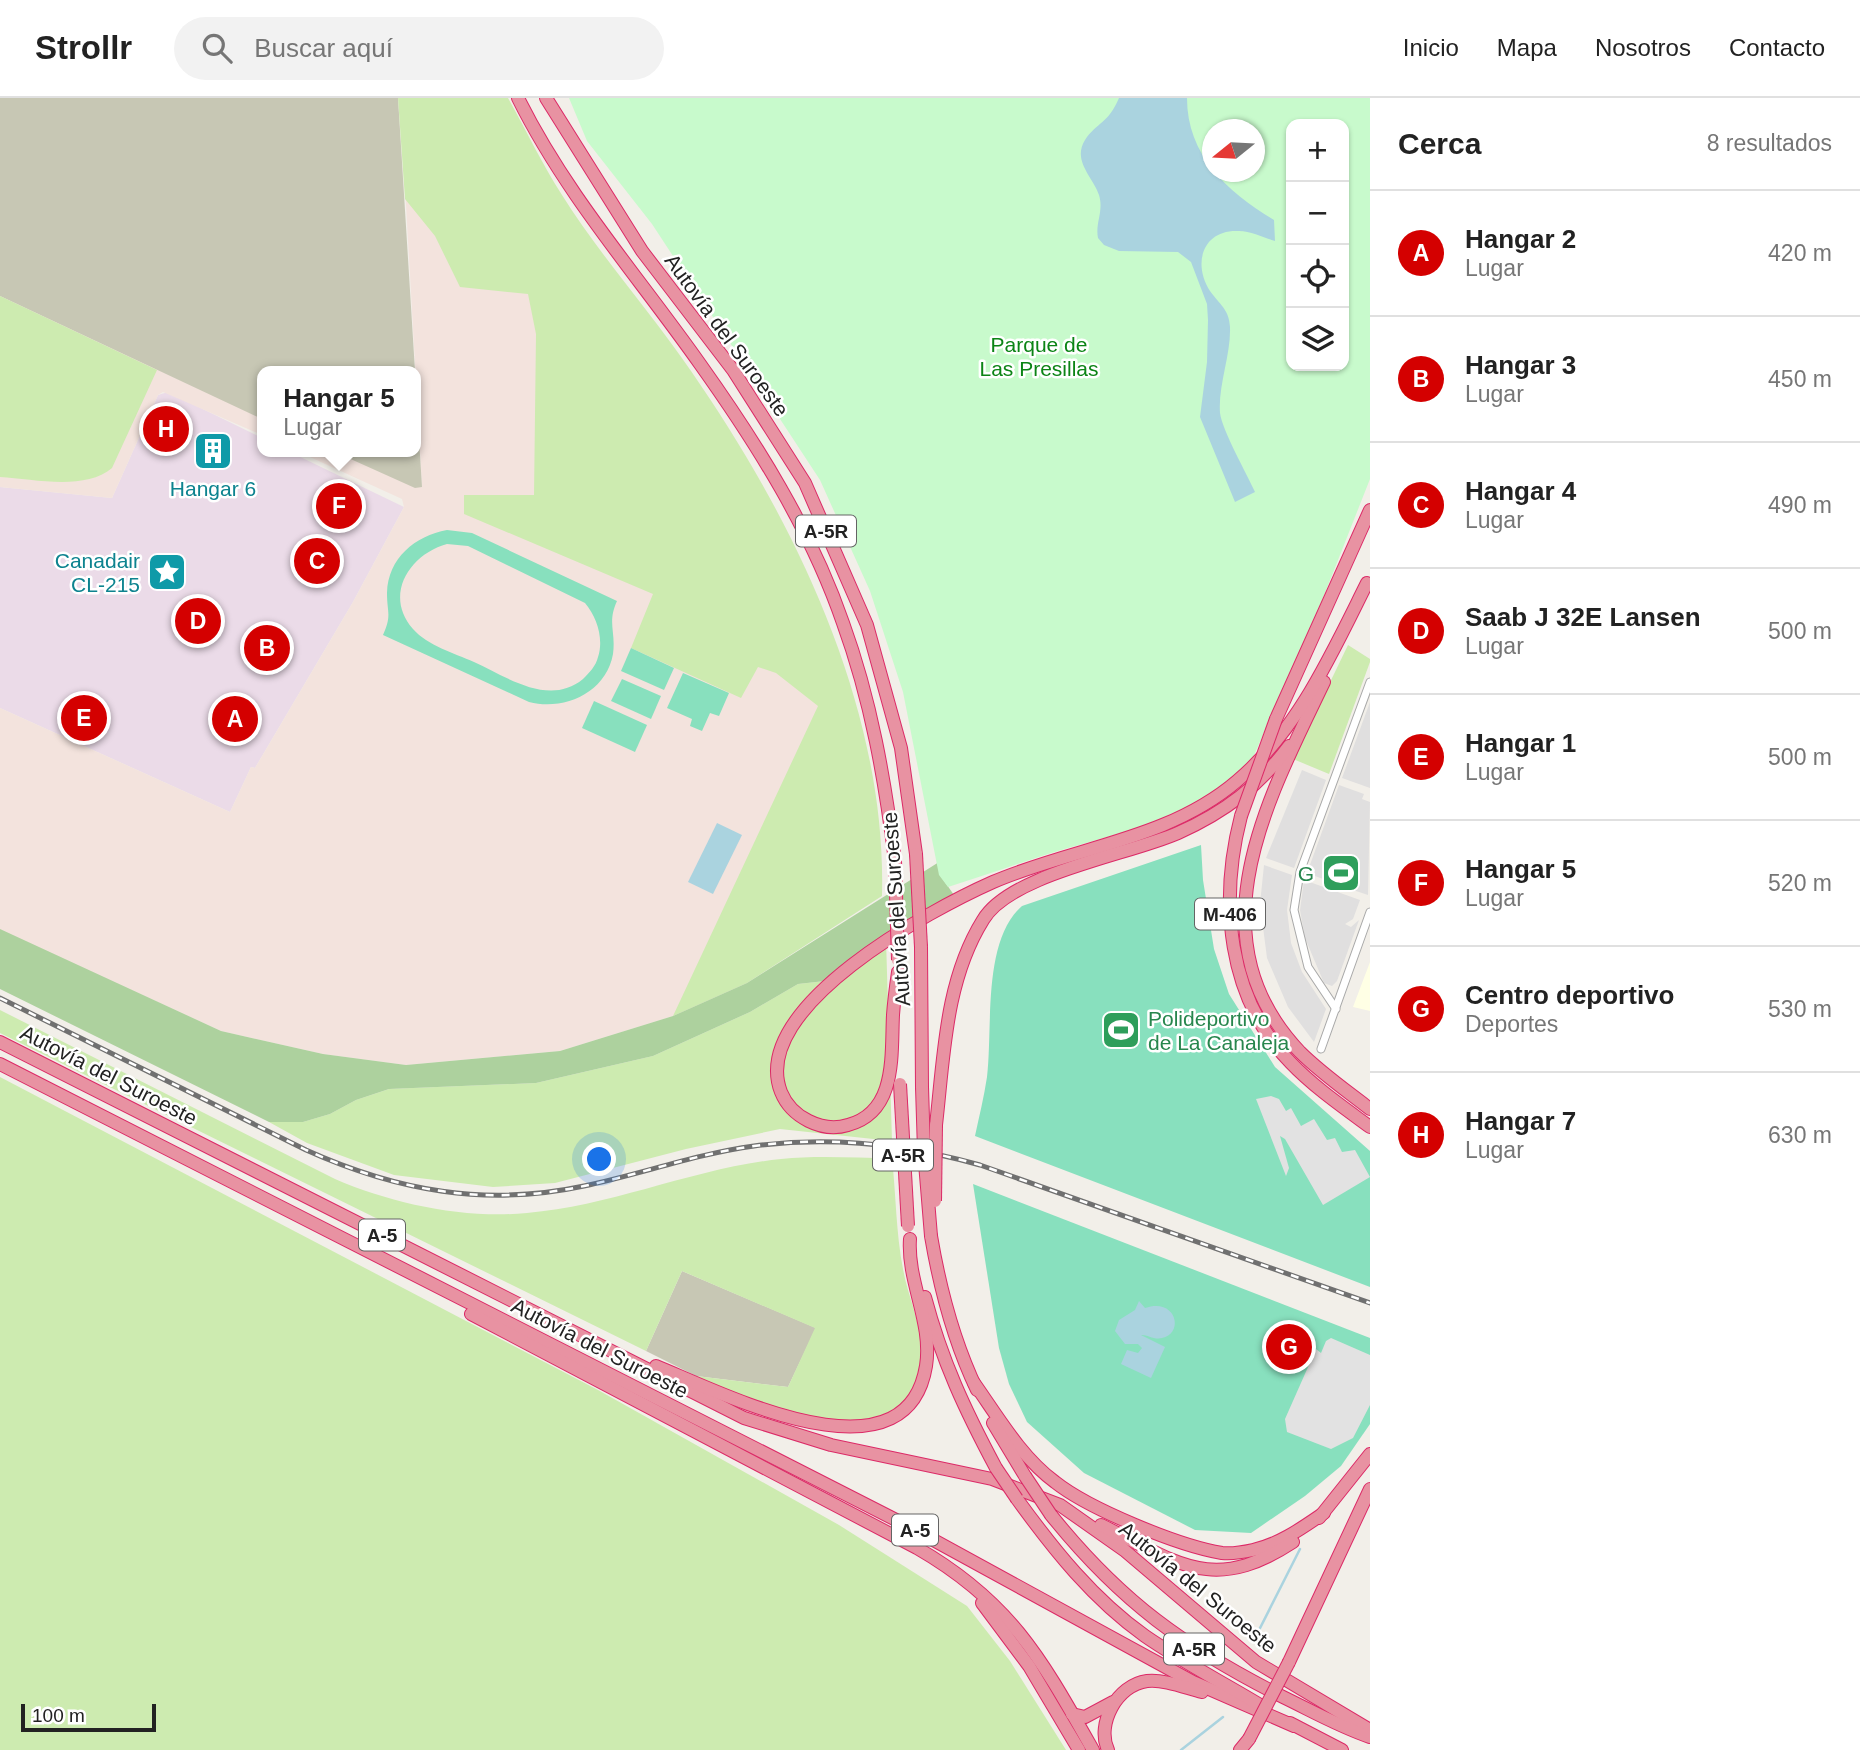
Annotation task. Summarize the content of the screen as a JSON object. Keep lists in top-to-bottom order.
{
  "streets": {
    "highway": [
      "Autovía del Suroeste",
      "A-5R",
      "M-406",
      "A-5"
    ]
  },
  "parks": ["Parque de Las Presillas"],
  "places": {
    "building": ["Hangar 6"],
    "place": ["Canadair CL-215"],
    "sports": ["G", "Polideportivo de La Canaleja"]
  },
  "scale_bar": "100 m",
  "north": "left",
  "page": {
    "header": "Strollr",
    "search": "Buscar aquí",
    "nav": [
      "Inicio",
      "Mapa",
      "Nosotros",
      "Contacto"
    ],
    "heading": ["Cerca", "8 resultados"],
    "map_buttons": ["+", "−"],
    "list": [
      {
        "mark": "A",
        "name": "Hangar 2",
        "note": "Lugar",
        "value": "420 m"
      },
      {
        "mark": "B",
        "name": "Hangar 3",
        "note": "Lugar",
        "value": "450 m"
      },
      {
        "mark": "C",
        "name": "Hangar 4",
        "note": "Lugar",
        "value": "490 m"
      },
      {
        "mark": "D",
        "name": "Saab J 32E Lansen",
        "note": "Lugar",
        "value": "500 m"
      },
      {
        "mark": "E",
        "name": "Hangar 1",
        "note": "Lugar",
        "value": "500 m"
      },
      {
        "mark": "F",
        "name": "Hangar 5",
        "note": "Lugar",
        "value": "520 m"
      },
      {
        "mark": "G",
        "name": "Centro deportivo",
        "note": "Deportes",
        "value": "530 m"
      },
      {
        "mark": "H",
        "name": "Hangar 7",
        "note": "Lugar",
        "value": "630 m"
      }
    ],
    "popup": ["Hangar 5", "Lugar"],
    "pins": [
      "H",
      "F",
      "C",
      "D",
      "B",
      "E",
      "A",
      "G"
    ],
    "scale": "100 m"
  }
}
